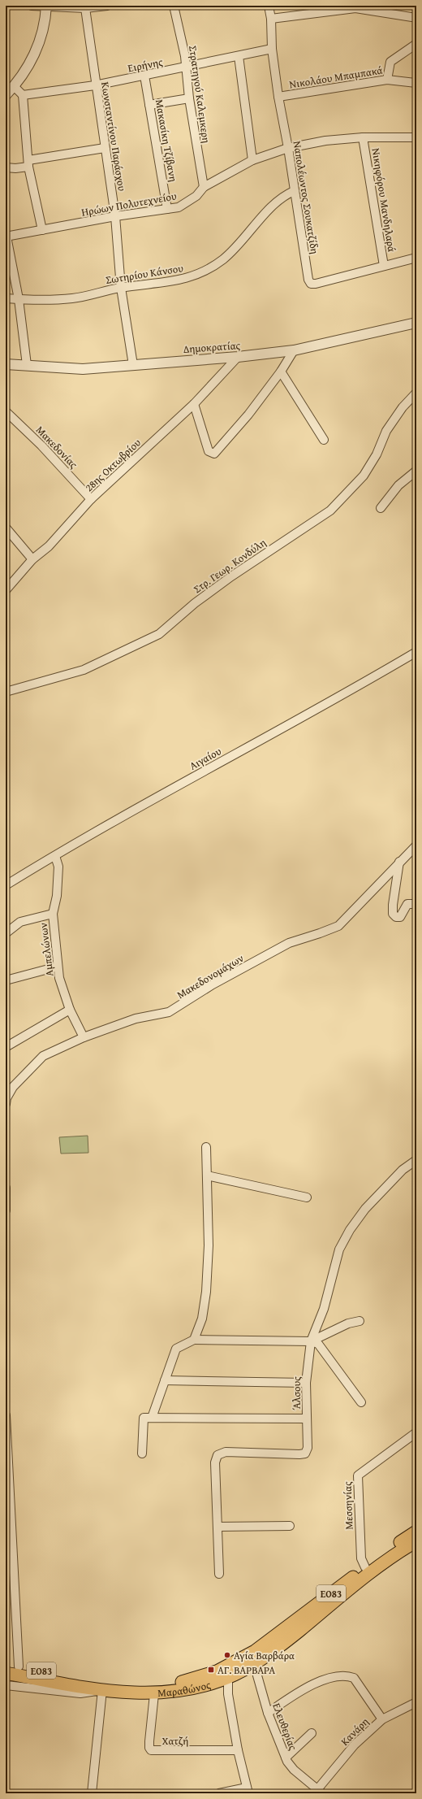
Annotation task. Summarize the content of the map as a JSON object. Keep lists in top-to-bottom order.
{
  "streets": {
    "main road": ["ΕΟ83", "Μαραθώνος"],
    "street": [
      "Ειρήνης",
      "Νικολάου Μπαμπακά",
      "Στρατηγού Καλεμκερη",
      "Κωνσταντίνου Παράσχου",
      "Μακασίκη Τζίβανη",
      "Ναπολέωντος Σουκατζίδη",
      "Νικηφόρου Μανδηλαρά",
      "Ηρώων Πολυτεχνείου",
      "Σωτηρίου Κάνσου",
      "Δημοκρατίας",
      "Μακεδονίας",
      "28ης Οκτωβρίου",
      "Στρ. Γεωρ. Κονδύλη",
      "Αιγαίου",
      "Αμπελώνων",
      "Μακεδονομάχων",
      "Άλσους",
      "Μεσσηνίας",
      "Ελευθερίας",
      "Κανάρη",
      "Χατζή"
    ]
  },
  "crossings": [
    ["Ειρήνης", "Στρατηγού Καλεμκερη"],
    ["Ειρήνης", "Κωνσταντίνου Παράσχου"],
    ["Ειρήνης", "Μακασίκη Τζίβανη"],
    ["Ειρήνης", "Ναπολέωντος Σουκατζίδη"],
    ["Νικολάου Μπαμπακά", "Ναπολέωντος Σουκατζίδη"],
    ["Στρατηγού Καλεμκερη", "Ηρώων Πολυτεχνείου"],
    ["Κωνσταντίνου Παράσχου", "Ηρώων Πολυτεχνείου"],
    ["Κωνσταντίνου Παράσχου", "Σωτηρίου Κάνσου"],
    ["Κωνσταντίνου Παράσχου", "Δημοκρατίας"],
    ["Μακασίκη Τζίβανη", "Ηρώων Πολυτεχνείου"],
    ["Ναπολέωντος Σουκατζίδη", "Νικηφόρου Μανδηλαρά"],
    ["Ναπολέωντος Σουκατζίδη", "Ηρώων Πολυτεχνείου"],
    ["Ναπολέωντος Σουκατζίδη", "Σωτηρίου Κάνσου"],
    ["Νικηφόρου Μανδηλαρά", "Ηρώων Πολυτεχνείου"],
    ["Δημοκρατίας", "28ης Οκτωβρίου"],
    ["Μακεδονίας", "28ης Οκτωβρίου"],
    ["Αιγαίου", "Αμπελώνων"],
    ["Αμπελώνων", "Μακεδονομάχων"],
    ["Μεσσηνίας", "Μαραθώνος"],
    ["Μαραθώνος", "Ελευθερίας"],
    ["Μαραθώνος", "Χατζή"],
    ["Ελευθερίας", "Κανάρη"]
  ],
  "places": {
    "other": ["Αγία Βαρβάρα"],
    "transit": ["ΑΓ. ΒΑΡΒΑΡΑ"]
  }
}
